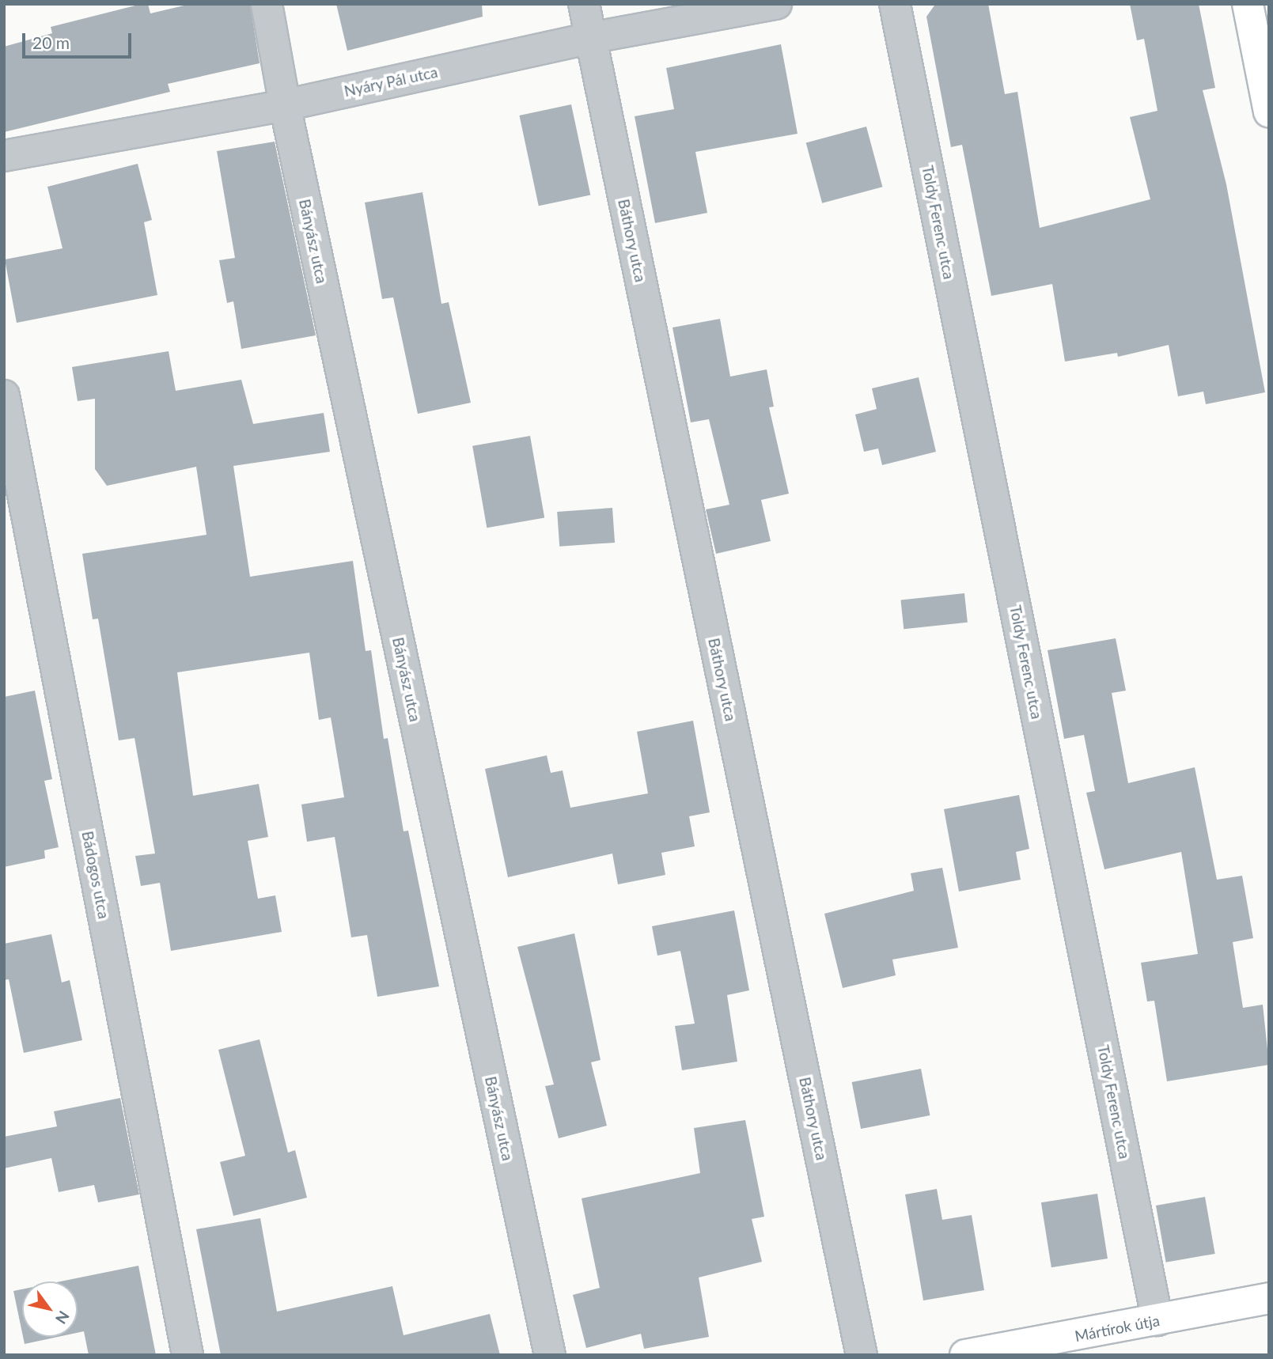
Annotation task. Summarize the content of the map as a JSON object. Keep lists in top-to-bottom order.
{
  "streets": {
    "street": [
      "Nyáry Pál utca",
      "Toldy Ferenc utca",
      "Báthory utca",
      "Bányász utca",
      "Bádogos utca",
      "Mártírok útja"
    ]
  },
  "crossings": [
    ["Nyáry Pál utca", "Báthory utca"],
    ["Nyáry Pál utca", "Bányász utca"],
    ["Toldy Ferenc utca", "Mártírok útja"]
  ],
  "scale_bar": "20 m",
  "north": "bottom right"
}
